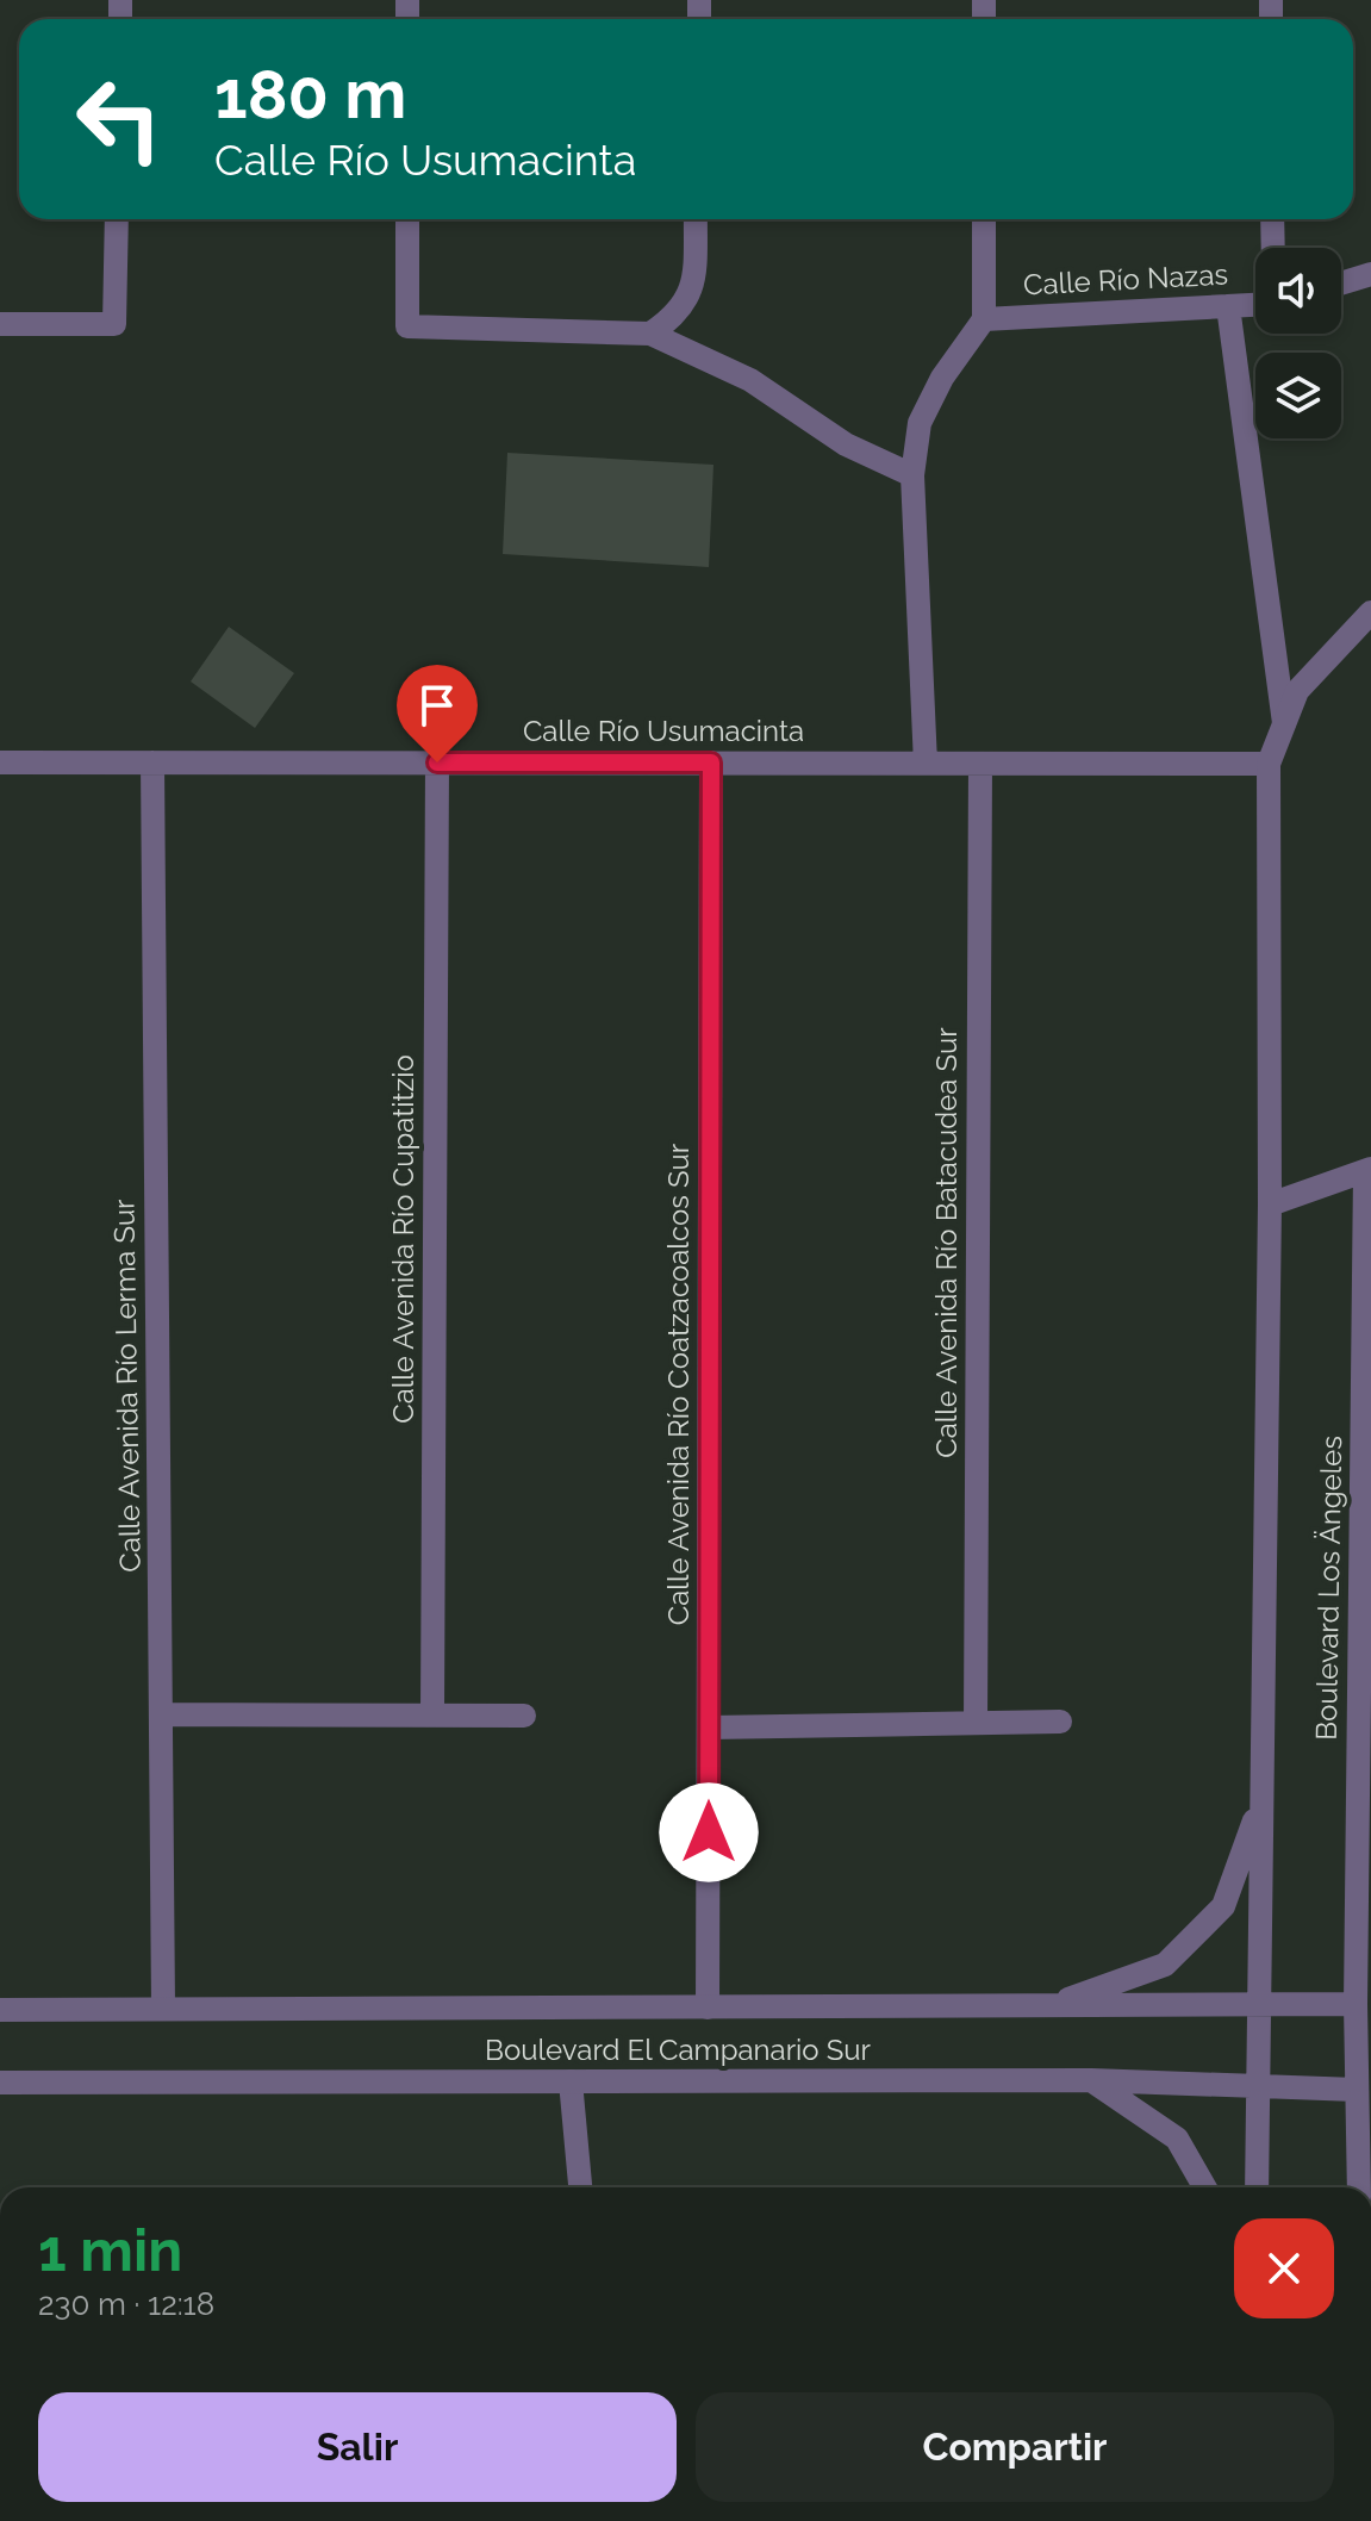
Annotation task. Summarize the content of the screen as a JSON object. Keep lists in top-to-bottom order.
{
  "streets": {
    "street": [
      "Calle Río Nazas",
      "Calle Río Usumacinta",
      "Calle Avenida Río Cupatitzio",
      "Calle Avenida Río Batacudea Sur",
      "Calle Avenida Río Coatzacoalcos Sur",
      "Calle Avenida Río Lerma Sur",
      "Boulevard Los Ängeles",
      "Boulevard El Campanario Sur"
    ]
  },
  "crossings": [
    ["Calle Río Usumacinta", "Calle Avenida Río Cupatitzio"],
    ["Calle Río Usumacinta", "Calle Avenida Río Batacudea Sur"],
    ["Calle Río Usumacinta", "Calle Avenida Río Coatzacoalcos Sur"],
    ["Calle Río Usumacinta", "Calle Avenida Río Lerma Sur"],
    ["Calle Avenida Río Coatzacoalcos Sur", "Boulevard El Campanario Sur"],
    ["Calle Avenida Río Lerma Sur", "Boulevard El Campanario Sur"],
    ["Boulevard Los Ängeles", "Boulevard El Campanario Sur"]
  ],
  "page": {
    "turn": ["180 m", "Calle Río Usumacinta"],
    "heading": ["1 min", "230 m · 12:18"],
    "buttons": ["Salir", "Compartir"]
  }
}
